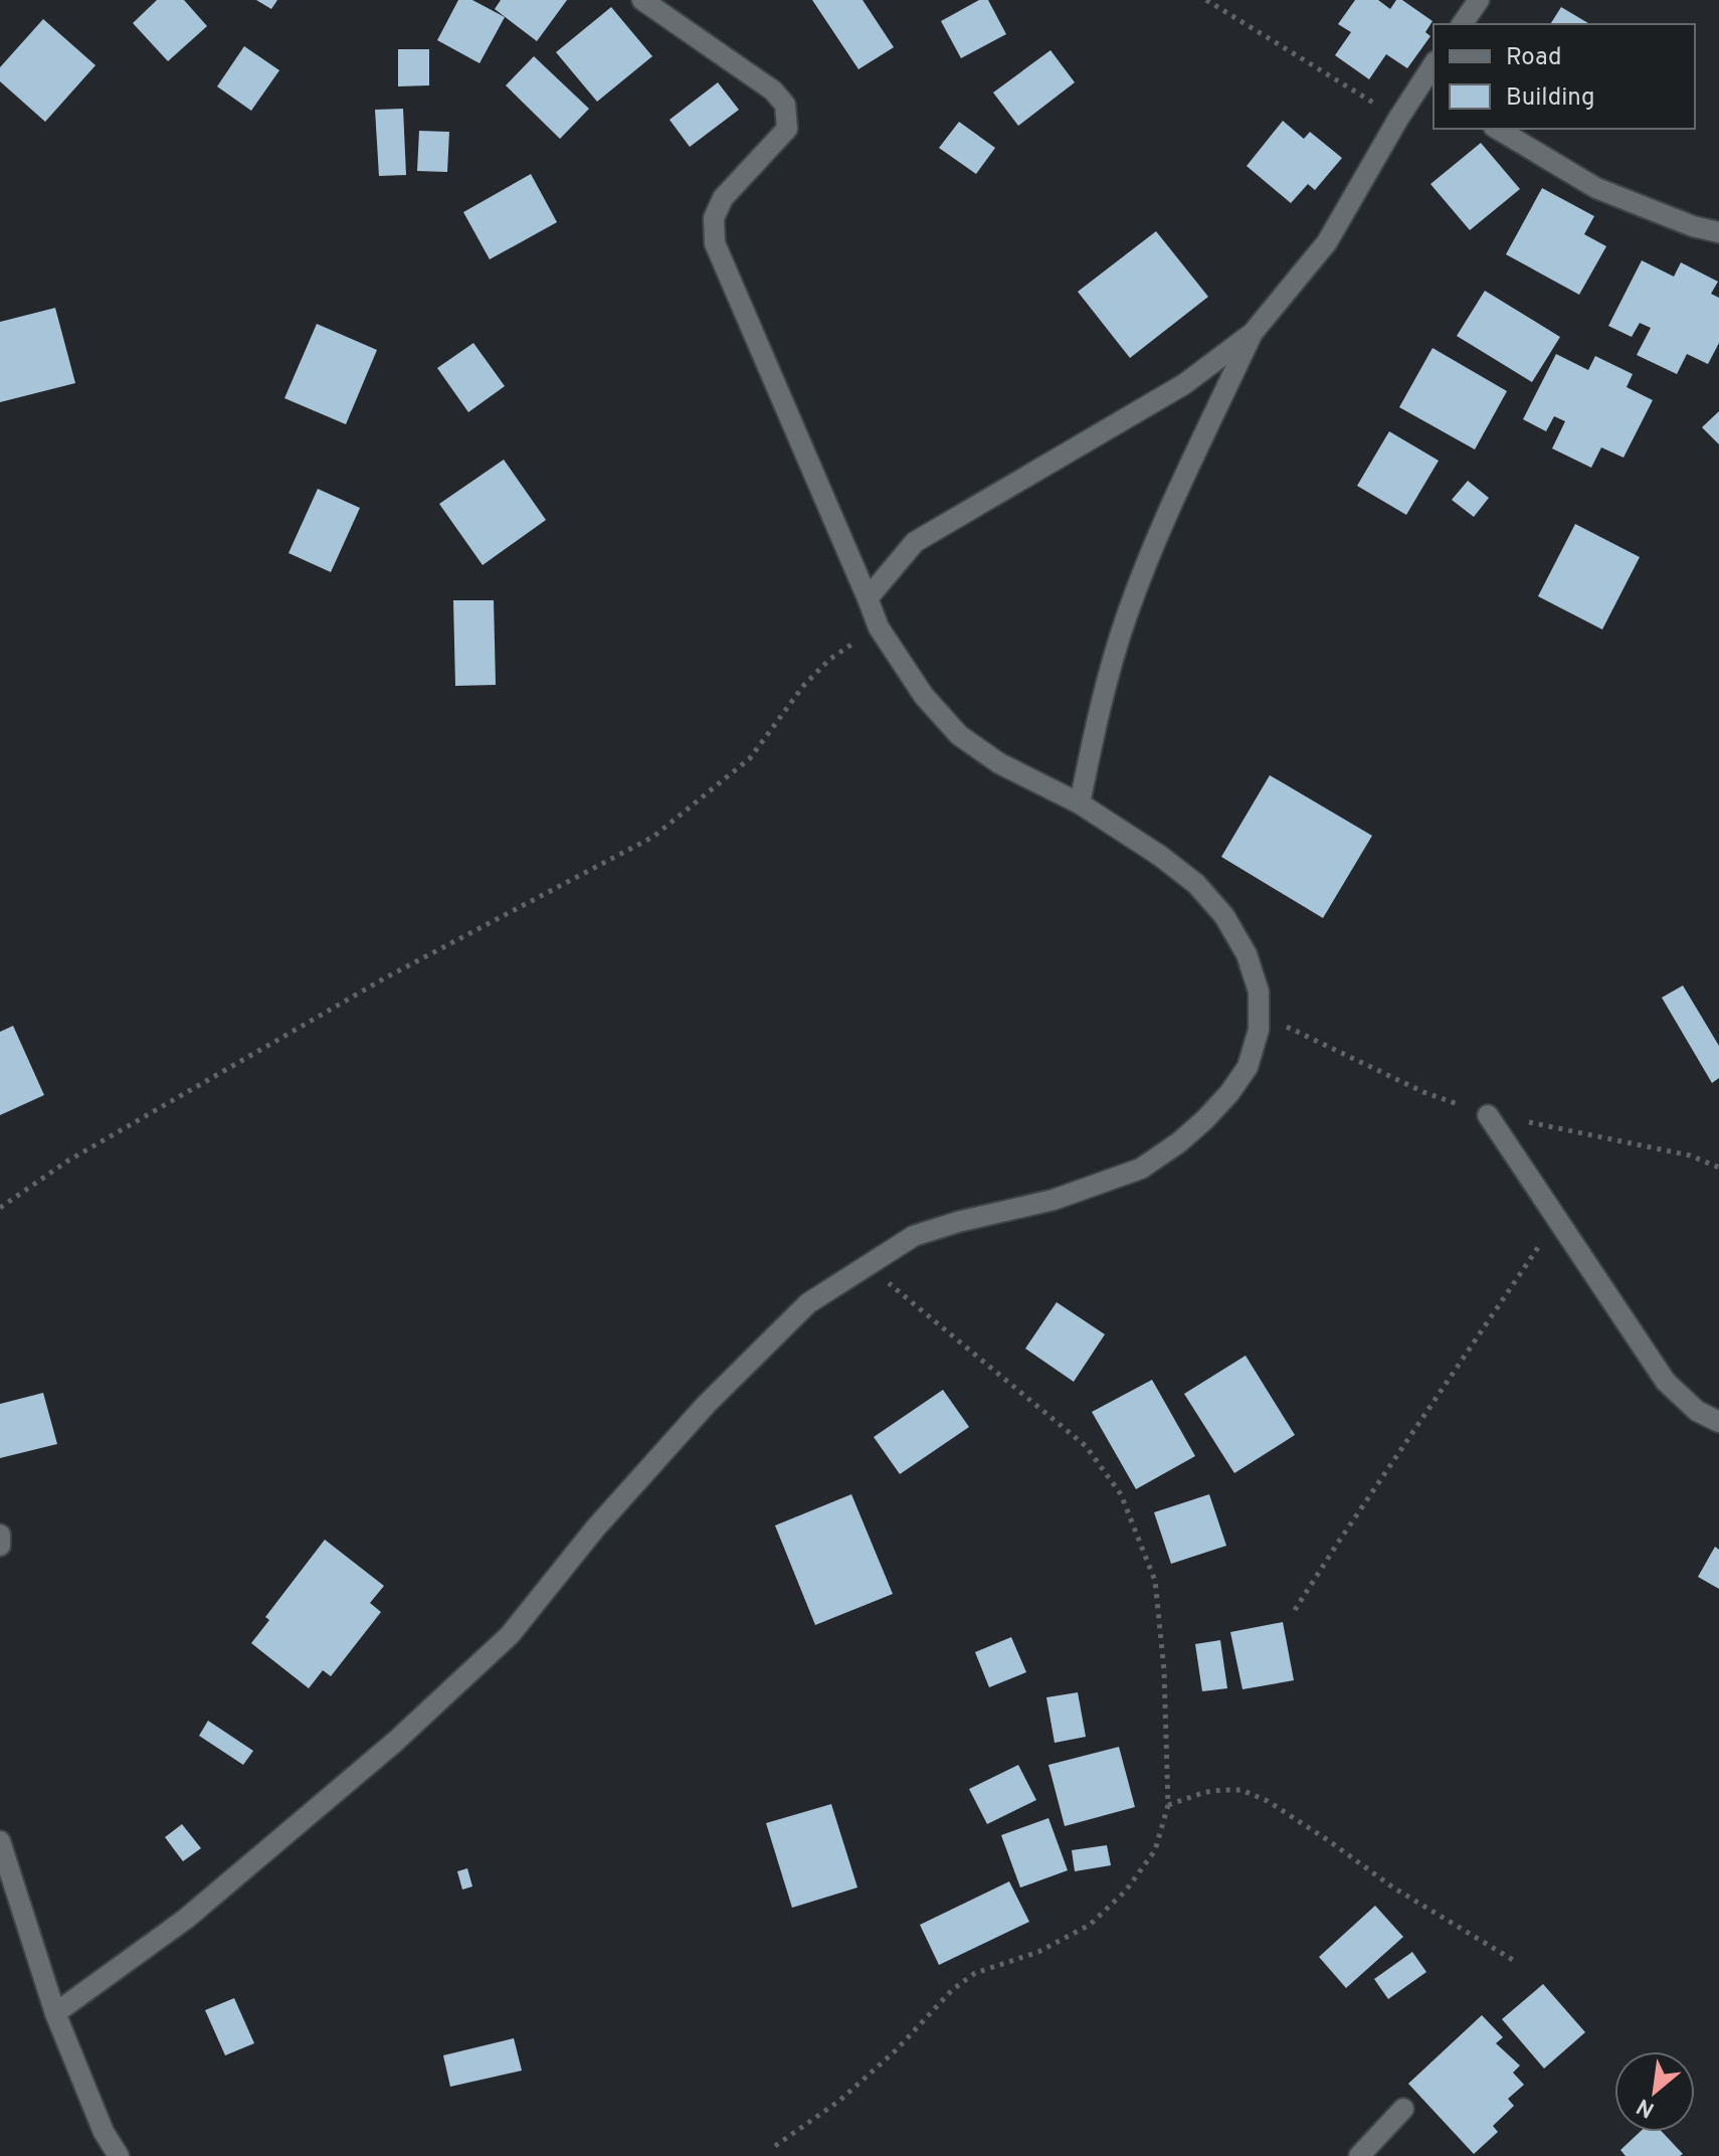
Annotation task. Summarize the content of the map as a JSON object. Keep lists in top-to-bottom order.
{
  "legend": ["Road", "Building"],
  "north": "bottom left"
}
